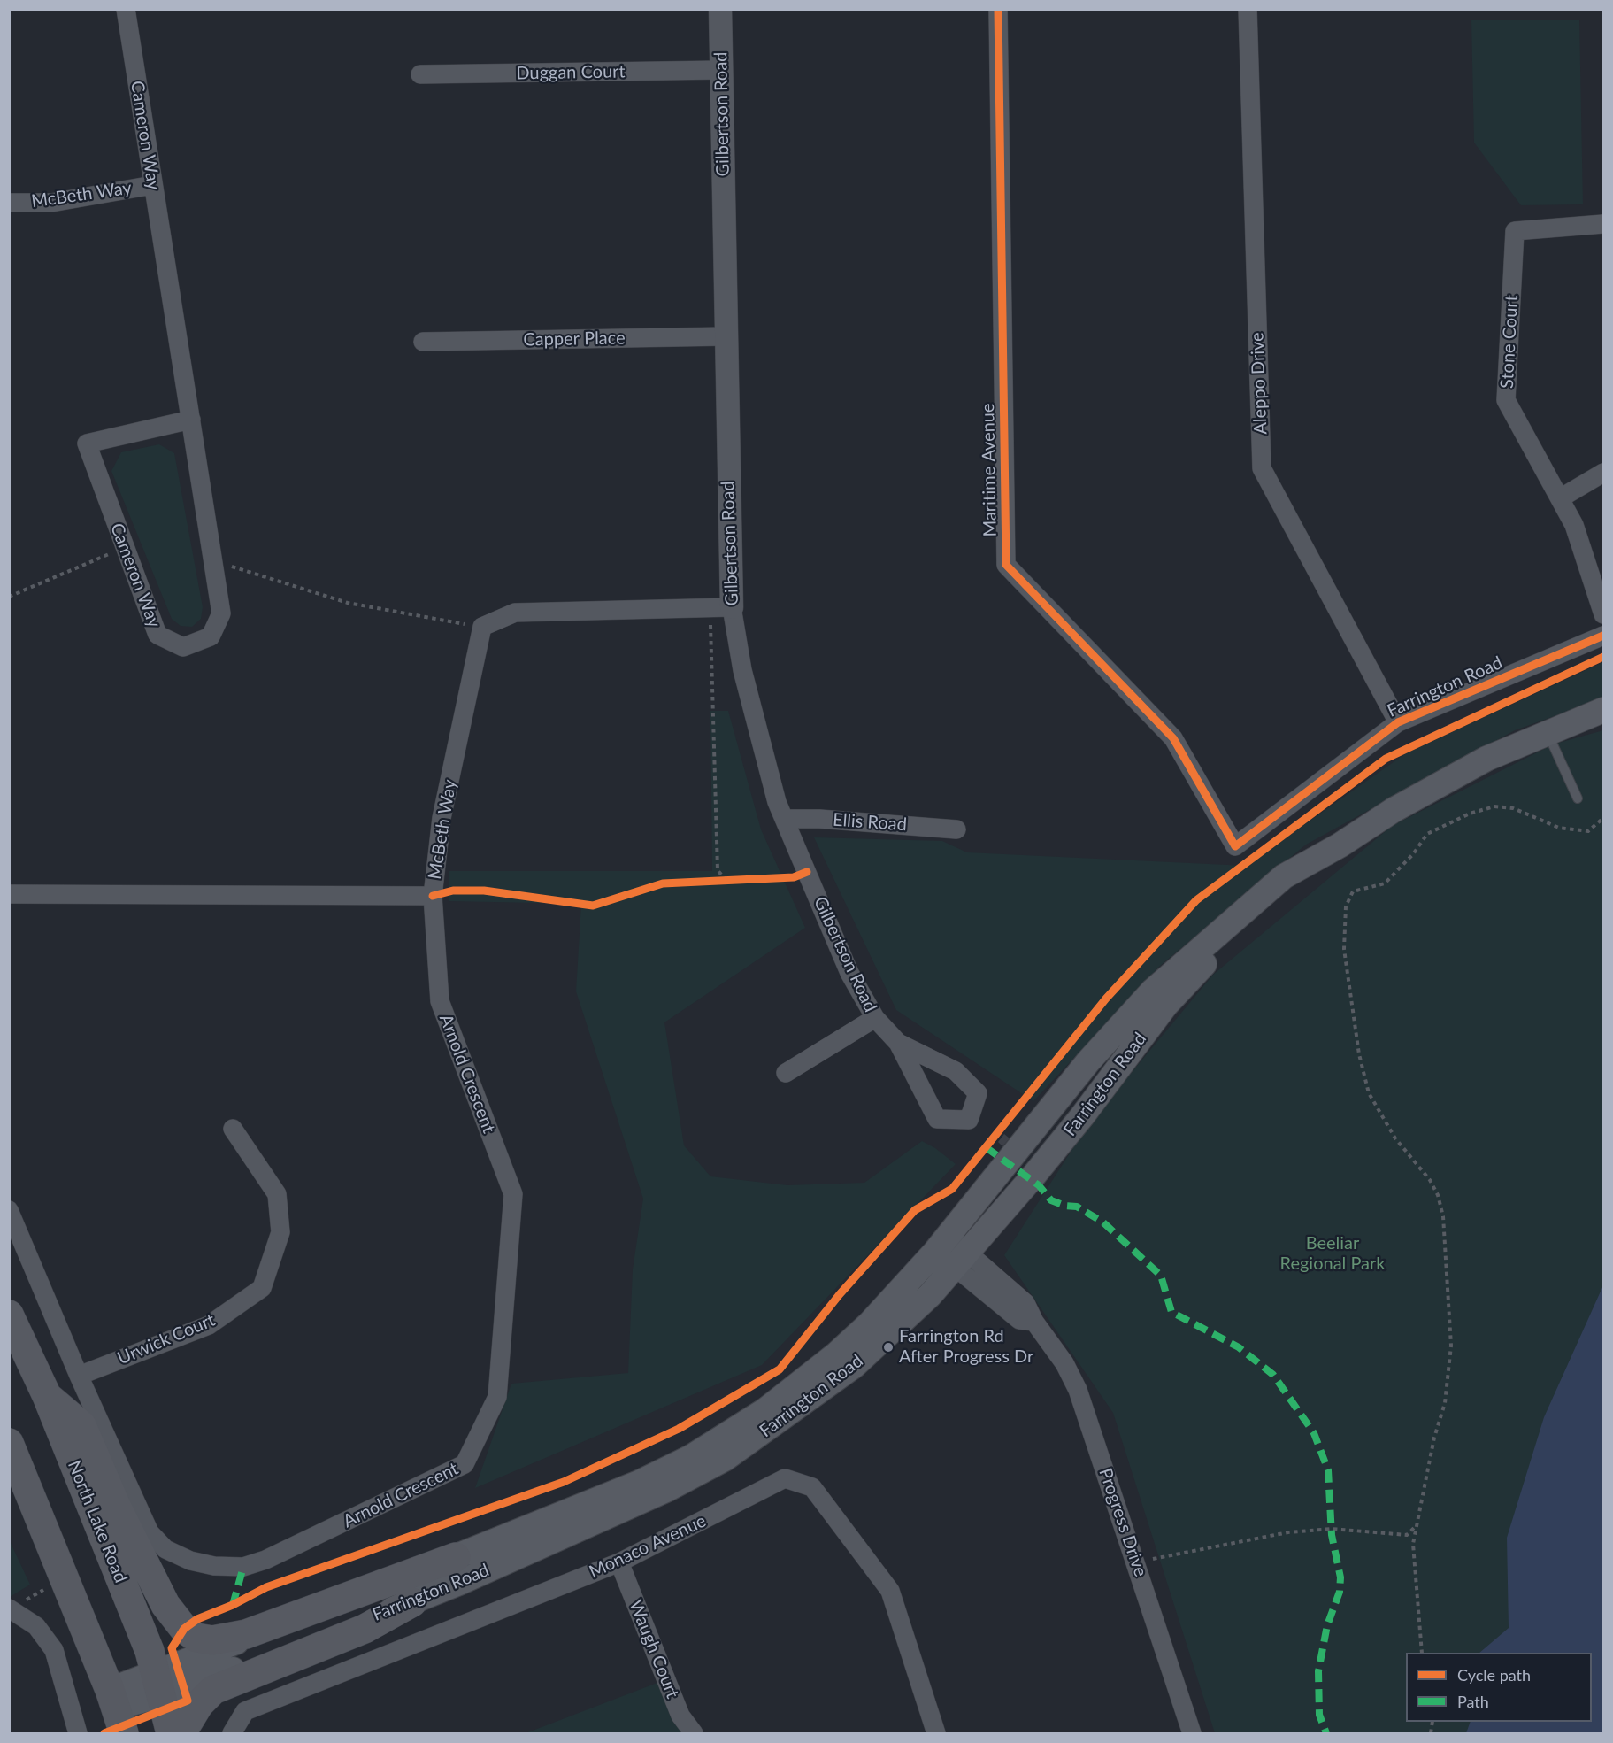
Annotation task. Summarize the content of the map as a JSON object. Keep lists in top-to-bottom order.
{
  "streets": {
    "main road": ["Farrington Road", "North Lake Road"],
    "street": [
      "Duggan Court",
      "Gilbertson Road",
      "Cameron Way",
      "McBeth Way",
      "Capper Place",
      "Stone Court",
      "Aleppo Drive",
      "Maritime Avenue",
      "Ellis Road",
      "Arnold Crescent",
      "Urwick Court",
      "Progress Drive",
      "Monaco Avenue",
      "Waugh Court"
    ]
  },
  "crossings": [
    ["Duggan Court", "Gilbertson Road"],
    ["Gilbertson Road", "Capper Place"],
    ["Gilbertson Road", "Ellis Road"],
    ["Cameron Way", "McBeth Way"],
    ["McBeth Way", "Arnold Crescent"],
    ["Aleppo Drive", "Farrington Road"],
    ["Maritime Avenue", "Farrington Road"],
    ["Farrington Road", "North Lake Road"],
    ["Farrington Road", "Progress Drive"],
    ["Arnold Crescent", "Urwick Court"],
    ["Monaco Avenue", "Waugh Court"]
  ],
  "parks": ["Beeliar Regional Park"],
  "places": ["Farrington Rd After Progress Dr"],
  "legend": ["Cycle path", "Path"]
}
